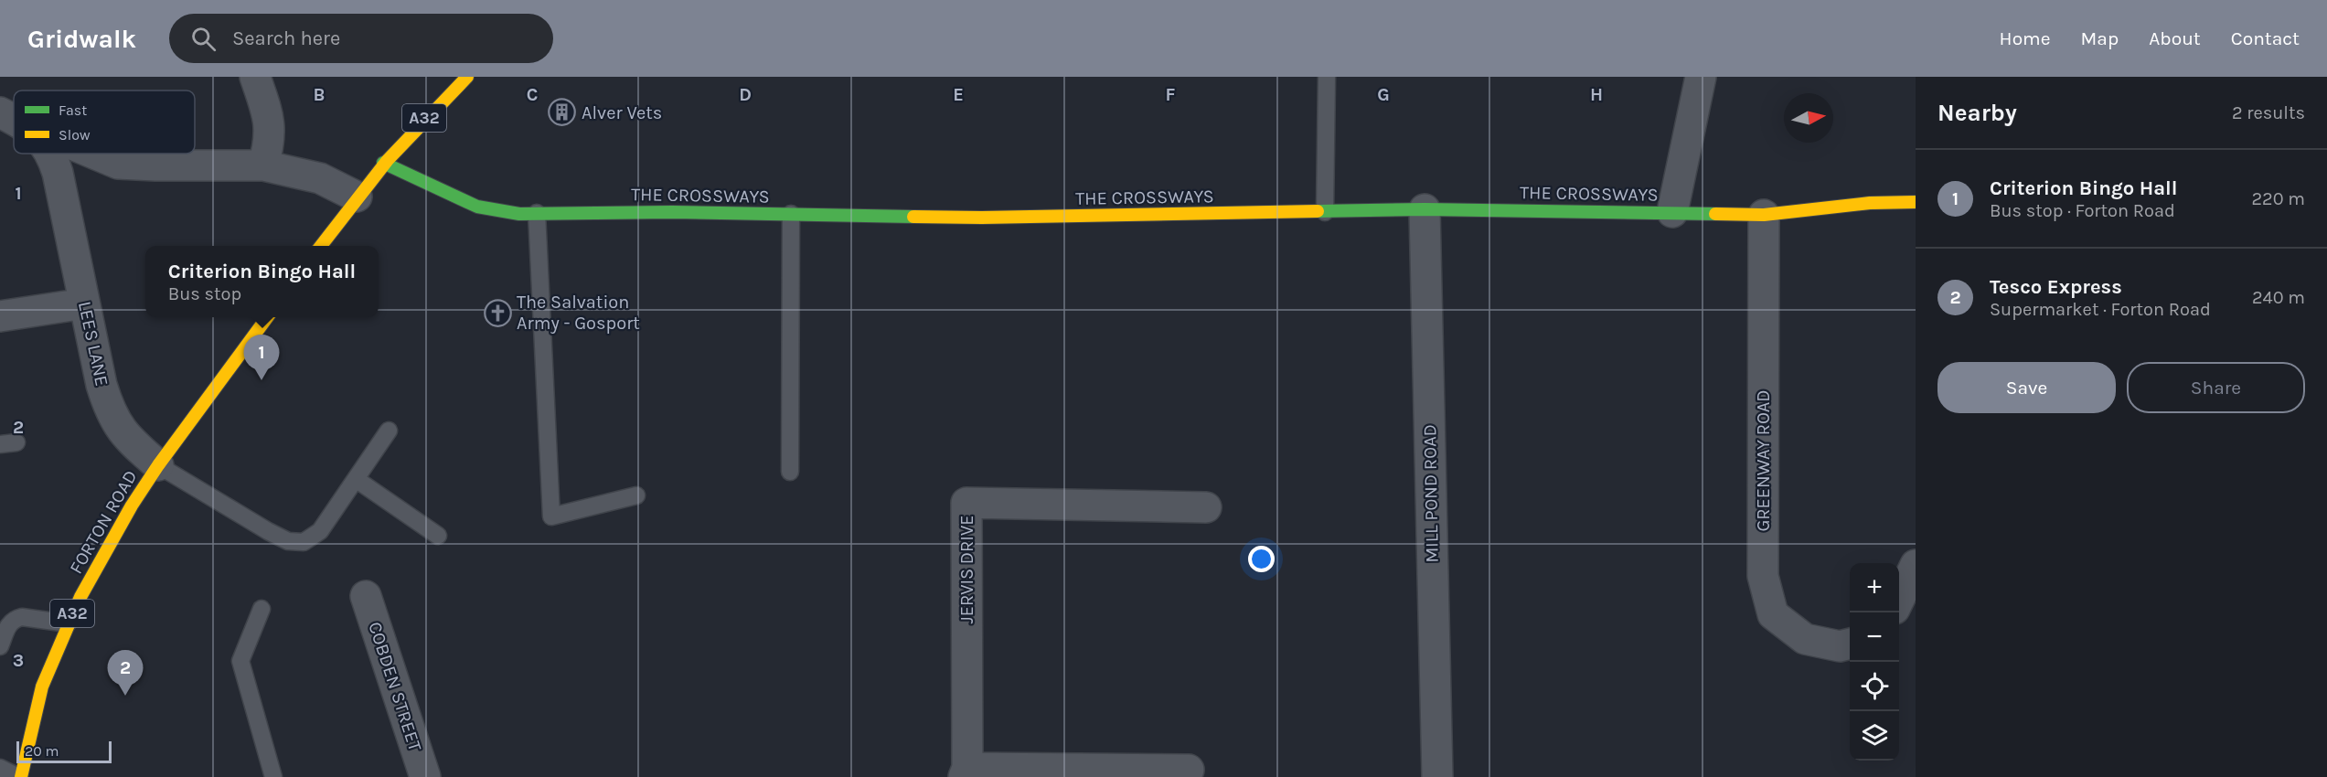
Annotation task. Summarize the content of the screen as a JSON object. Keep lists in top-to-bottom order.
{
  "streets": {
    "street": [
      "A32",
      "THE CROSSWAYS",
      "LEES LANE",
      "GREENWAY ROAD",
      "MILL POND ROAD",
      "FORTON ROAD",
      "JERVIS DRIVE",
      "COBDEN STREET"
    ]
  },
  "crossings": [
    ["A32", "THE CROSSWAYS"],
    ["THE CROSSWAYS", "GREENWAY ROAD"],
    ["THE CROSSWAYS", "MILL POND ROAD"],
    ["LEES LANE", "FORTON ROAD"]
  ],
  "places": {
    "building": ["Alver Vets"],
    "church": ["The Salvation Army - Gosport"]
  },
  "legend": ["Fast", "Slow"],
  "scale_bar": "20 m",
  "north": "right",
  "page": {
    "header": "Gridwalk",
    "search": "Search here",
    "nav": [
      "Home",
      "Map",
      "About",
      "Contact"
    ],
    "heading": ["Nearby", "2 results"],
    "list": [
      {
        "mark": "1",
        "name": "Criterion Bingo Hall",
        "note": "Bus stop · Forton Road",
        "value": "220 m"
      },
      {
        "mark": "2",
        "name": "Tesco Express",
        "note": "Supermarket · Forton Road",
        "value": "240 m"
      }
    ],
    "popup": ["Criterion Bingo Hall", "Bus stop"],
    "pins": ["1", "2"],
    "buttons": ["Save", "Share"],
    "map_buttons": ["+", "−"],
    "scale": "20 m"
  },
  "grid": {
    "columns": [
      "B",
      "C",
      "D",
      "E",
      "F",
      "G",
      "H"
    ],
    "rows": ["1", "2", "3"]
  }
}
